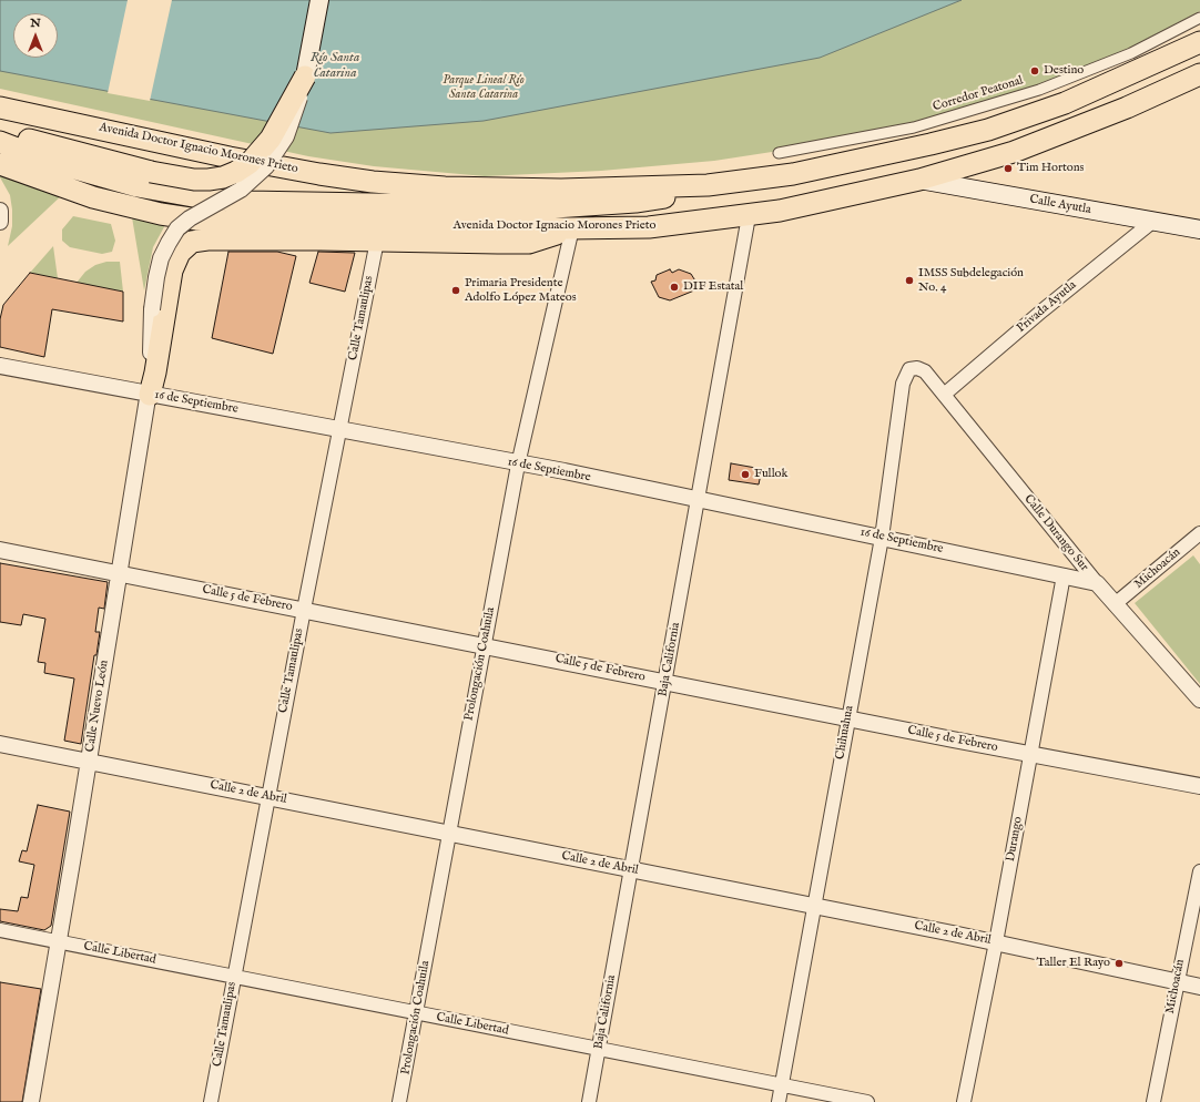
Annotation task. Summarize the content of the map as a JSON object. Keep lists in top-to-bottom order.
{
  "streets": {
    "highway": ["Avenida Doctor Ignacio Morones Prieto"],
    "main road": ["Calle Ayutla"],
    "street": [
      "Corredor Peatonal",
      "Privada Ayutla",
      "Calle Tamaulipas",
      "16 de Septiembre",
      "Calle Durango Sur",
      "Michoacán",
      "Calle 5 de Febrero",
      "Baja California",
      "Prolongación Coahuila",
      "Calle Nuevo León",
      "Chihuahua",
      "Calle 2 de Abril",
      "Durango",
      "Calle Libertad"
    ]
  },
  "crossings": [
    ["Avenida Doctor Ignacio Morones Prieto", "Calle Ayutla"],
    ["Avenida Doctor Ignacio Morones Prieto", "Baja California"],
    ["Avenida Doctor Ignacio Morones Prieto", "Prolongación Coahuila"],
    ["Calle Ayutla", "Privada Ayutla"],
    ["Privada Ayutla", "Calle Durango Sur"],
    ["Calle Tamaulipas", "16 de Septiembre"],
    ["Calle Tamaulipas", "Calle 5 de Febrero"],
    ["Calle Tamaulipas", "Calle 2 de Abril"],
    ["Calle Tamaulipas", "Calle Libertad"],
    ["16 de Septiembre", "Calle Durango Sur"],
    ["16 de Septiembre", "Baja California"],
    ["16 de Septiembre", "Prolongación Coahuila"],
    ["16 de Septiembre", "Calle Nuevo León"],
    ["16 de Septiembre", "Chihuahua"],
    ["16 de Septiembre", "Durango"],
    ["Calle Durango Sur", "Michoacán"],
    ["Calle Durango Sur", "Chihuahua"],
    ["Michoacán", "Calle 2 de Abril"],
    ["Calle 5 de Febrero", "Baja California"],
    ["Calle 5 de Febrero", "Prolongación Coahuila"],
    ["Calle 5 de Febrero", "Calle Nuevo León"],
    ["Calle 5 de Febrero", "Chihuahua"],
    ["Calle 5 de Febrero", "Durango"],
    ["Baja California", "Calle 2 de Abril"],
    ["Baja California", "Calle Libertad"],
    ["Prolongación Coahuila", "Calle 2 de Abril"],
    ["Prolongación Coahuila", "Calle Libertad"],
    ["Calle Nuevo León", "Calle 2 de Abril"],
    ["Calle Nuevo León", "Calle Libertad"],
    ["Chihuahua", "Calle 2 de Abril"],
    ["Chihuahua", "Calle Libertad"],
    ["Calle 2 de Abril", "Durango"]
  ],
  "water": ["Río Santa Catarina"],
  "parks": ["Parque Lineal Río Santa Catarina"],
  "places": [
    "Destino",
    "Tim Hortons",
    "IMSS Subdelegación No. 4",
    "DIF Estatal",
    "Primaria Presidente Adolfo López Mateos",
    "Fullok",
    "Taller El Rayo"
  ],
  "north": "top"
}
